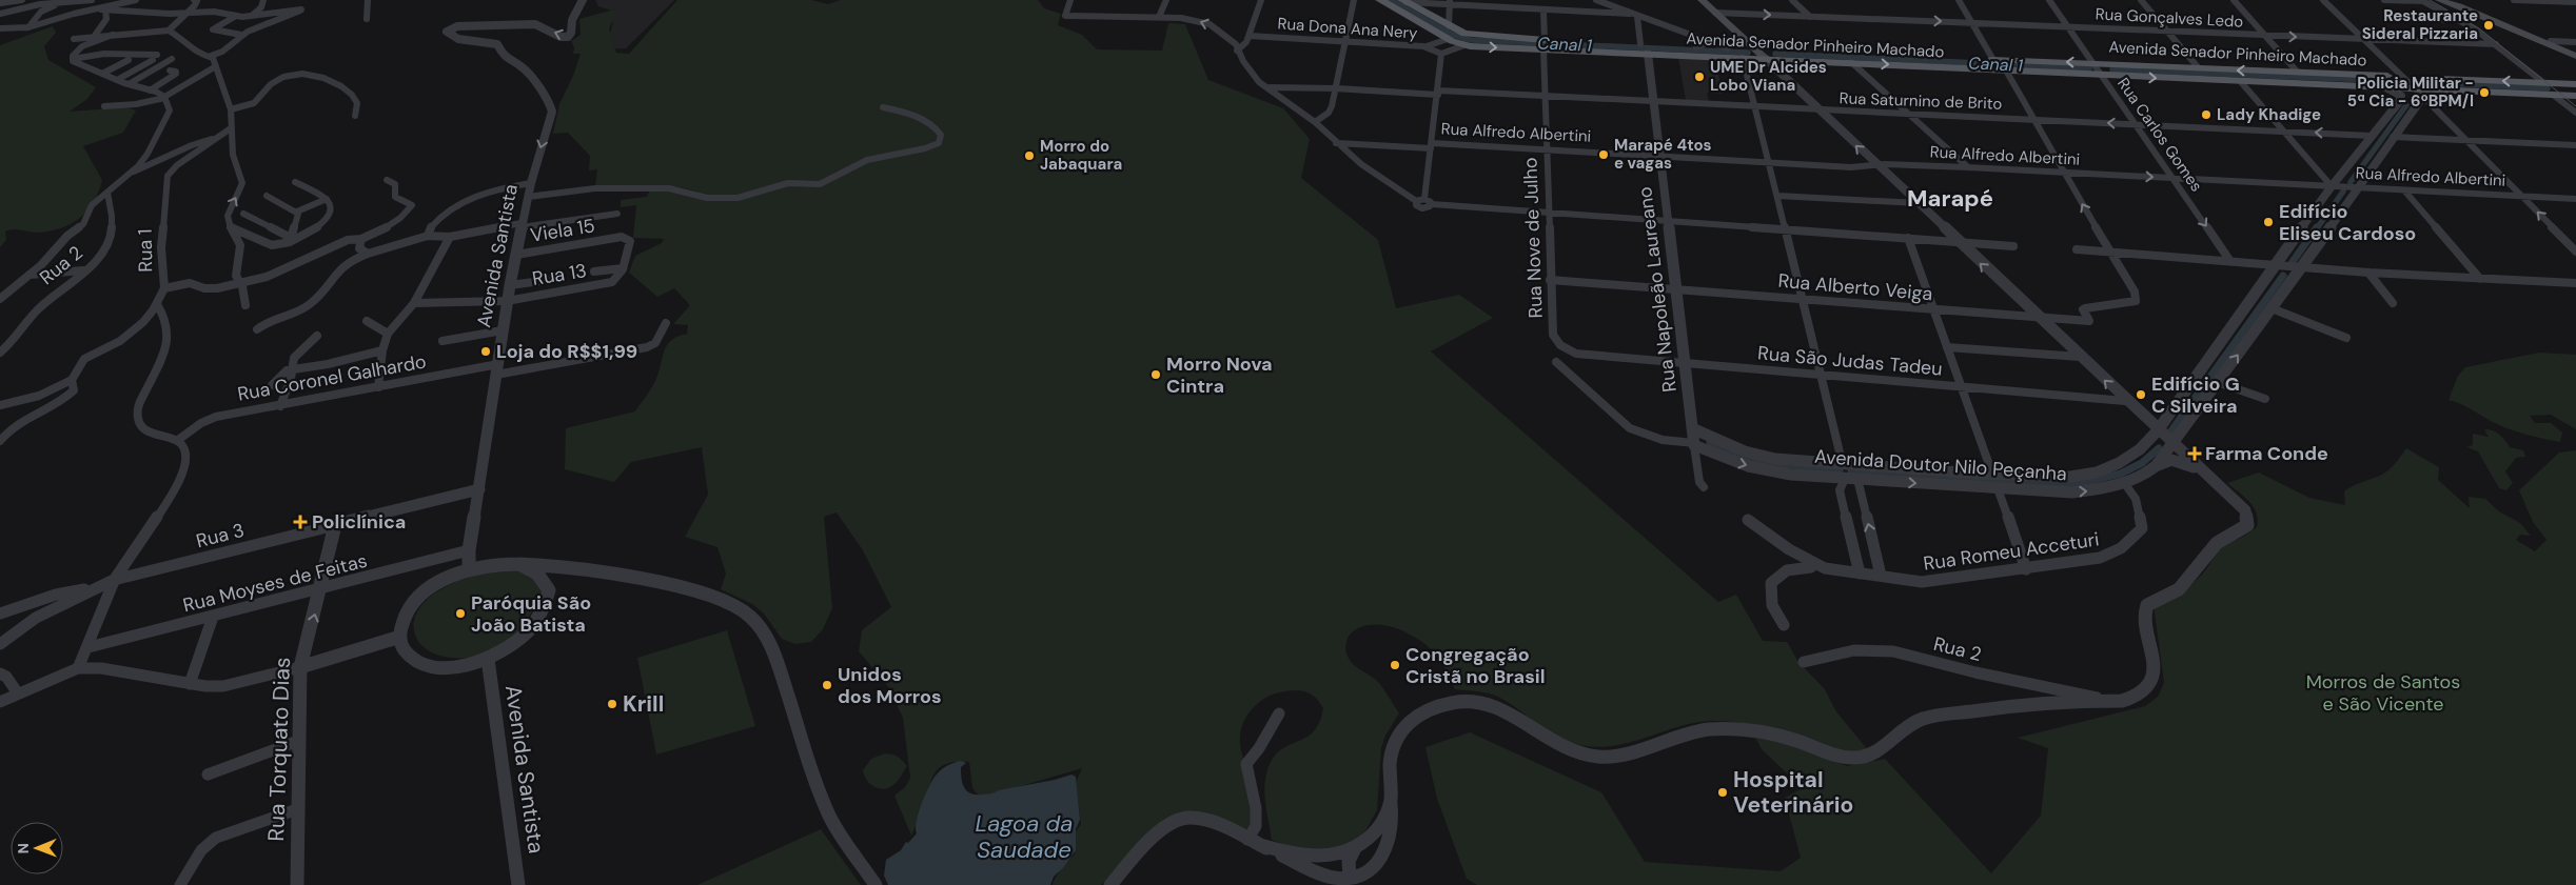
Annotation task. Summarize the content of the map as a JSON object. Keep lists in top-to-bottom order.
{
  "streets": {
    "main road": ["Avenida Senador Pinheiro Machado"],
    "street": [
      "Rua Gonçalves Ledo",
      "Rua Dona Ana Nery",
      "Rua Saturnino de Brito",
      "Rua Alfredo Albertini",
      "Rua Carlos Gomes",
      "Viela 15",
      "Rua Nove de Julho",
      "Rua 1",
      "Avenida Santista",
      "Rua 2",
      "Rua 13",
      "Rua Alberto Veiga",
      "Rua Napoleão Laureano",
      "Rua São Judas Tadeu",
      "Rua Coronel Galhardo",
      "Avenida Doutor Nilo Peçanha",
      "Rua 3",
      "Rua Romeu Acceturi",
      "Rua Moyses de Feitas",
      "Rua Torquato Dias"
    ]
  },
  "crossings": [
    ["Rua Gonçalves Ledo", "Rua Carlos Gomes"],
    ["Avenida Senador Pinheiro Machado", "Rua Carlos Gomes"],
    ["Avenida Senador Pinheiro Machado", "Rua Nove de Julho"],
    ["Avenida Senador Pinheiro Machado", "Rua Napoleão Laureano"],
    ["Avenida Senador Pinheiro Machado", "Avenida Doutor Nilo Peçanha"],
    ["Rua Saturnino de Brito", "Rua Carlos Gomes"],
    ["Rua Saturnino de Brito", "Rua Nove de Julho"],
    ["Rua Saturnino de Brito", "Rua Napoleão Laureano"],
    ["Rua Saturnino de Brito", "Avenida Doutor Nilo Peçanha"],
    ["Rua Alfredo Albertini", "Rua Carlos Gomes"],
    ["Rua Alfredo Albertini", "Rua Nove de Julho"],
    ["Rua Alfredo Albertini", "Rua Napoleão Laureano"],
    ["Rua Alfredo Albertini", "Avenida Doutor Nilo Peçanha"],
    ["Viela 15", "Avenida Santista"],
    ["Viela 15", "Rua 13"],
    ["Rua Nove de Julho", "Rua Alberto Veiga"],
    ["Rua Nove de Julho", "Rua São Judas Tadeu"],
    ["Avenida Santista", "Rua 13"],
    ["Avenida Santista", "Rua Coronel Galhardo"],
    ["Avenida Santista", "Rua Moyses de Feitas"],
    ["Rua Alberto Veiga", "Rua Napoleão Laureano"],
    ["Rua Napoleão Laureano", "Rua São Judas Tadeu"],
    ["Rua Napoleão Laureano", "Avenida Doutor Nilo Peçanha"],
    ["Avenida Doutor Nilo Peçanha", "Rua Romeu Acceturi"],
    ["Rua 3", "Rua Torquato Dias"],
    ["Rua Moyses de Feitas", "Rua Torquato Dias"]
  ],
  "one_way": ["Rua Gonçalves Ledo"],
  "districts": ["Marapé"],
  "water": ["Canal 1", "Lagoa da Saudade"],
  "parks": ["Morros de Santos e São Vicente"],
  "places": {
    "other": [
      "Restaurante Sideral Pizzaria",
      "UME Dr Alcides Lobo Viana",
      "Policia Militar - 5ª Cia - 6ºBPM/I",
      "Lady Khadige",
      "Marapé 4tos e vagas",
      "Morro do Jabaquara",
      "Edifício Eliseu Cardoso",
      "Loja do R$$1,99",
      "Morro Nova Cintra",
      "Edifício G C Silveira",
      "Paróquia São João Batista",
      "Congregação Cristã no Brasil",
      "Unidos dos Morros",
      "Krill",
      "Hospital Veterinário"
    ],
    "health": ["Farma Conde", "Policlínica"]
  },
  "north": "left"
}
